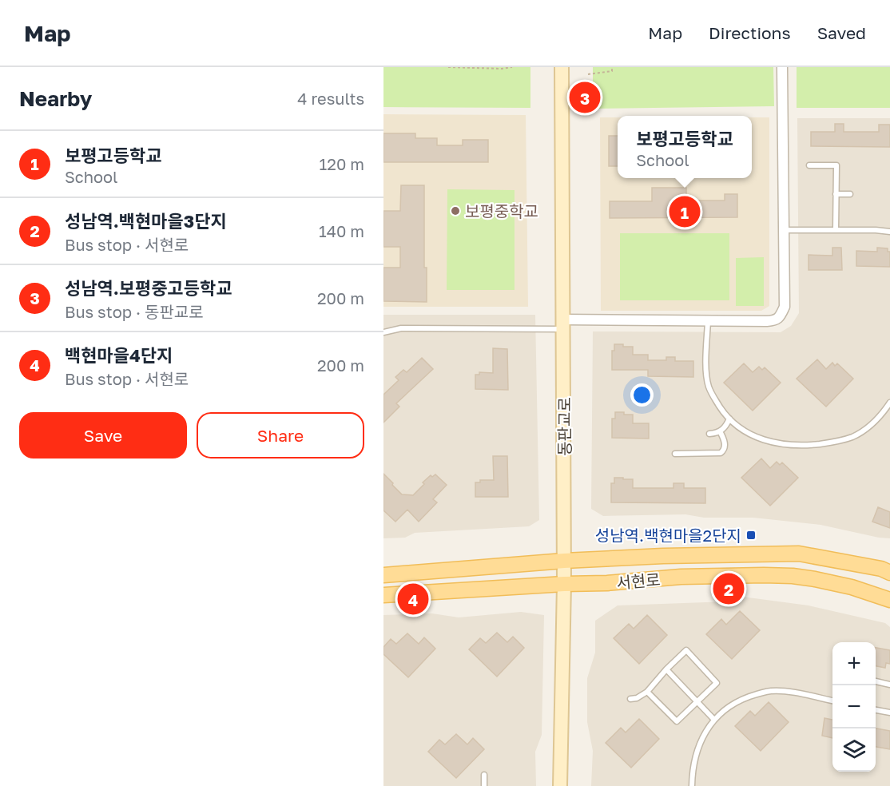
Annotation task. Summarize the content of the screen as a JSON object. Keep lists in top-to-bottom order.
{
  "streets": {
    "main road": ["동판교로", "서현로"]
  },
  "crossings": [
    ["동판교로", "서현로"]
  ],
  "places": {
    "other": ["보평중학교"],
    "transit": ["성남역.백현마을2단지"]
  },
  "page": {
    "header": "Map",
    "nav": ["Map", "Directions", "Saved"],
    "heading": ["Nearby", "4 results"],
    "pins": [
      "3",
      "1",
      "2",
      "4"
    ],
    "popup": ["보평고등학교", "School"],
    "list": [
      {
        "mark": "1",
        "name": "보평고등학교",
        "note": "School",
        "value": "120 m"
      },
      {
        "mark": "2",
        "name": "성남역.백현마을3단지",
        "note": "Bus stop · 서현로",
        "value": "140 m"
      },
      {
        "mark": "3",
        "name": "성남역.보평중고등학교",
        "note": "Bus stop · 동판교로",
        "value": "200 m"
      },
      {
        "mark": "4",
        "name": "백현마을4단지",
        "note": "Bus stop · 서현로",
        "value": "200 m"
      }
    ],
    "buttons": ["Save", "Share"],
    "map_buttons": ["+", "−"]
  }
}
